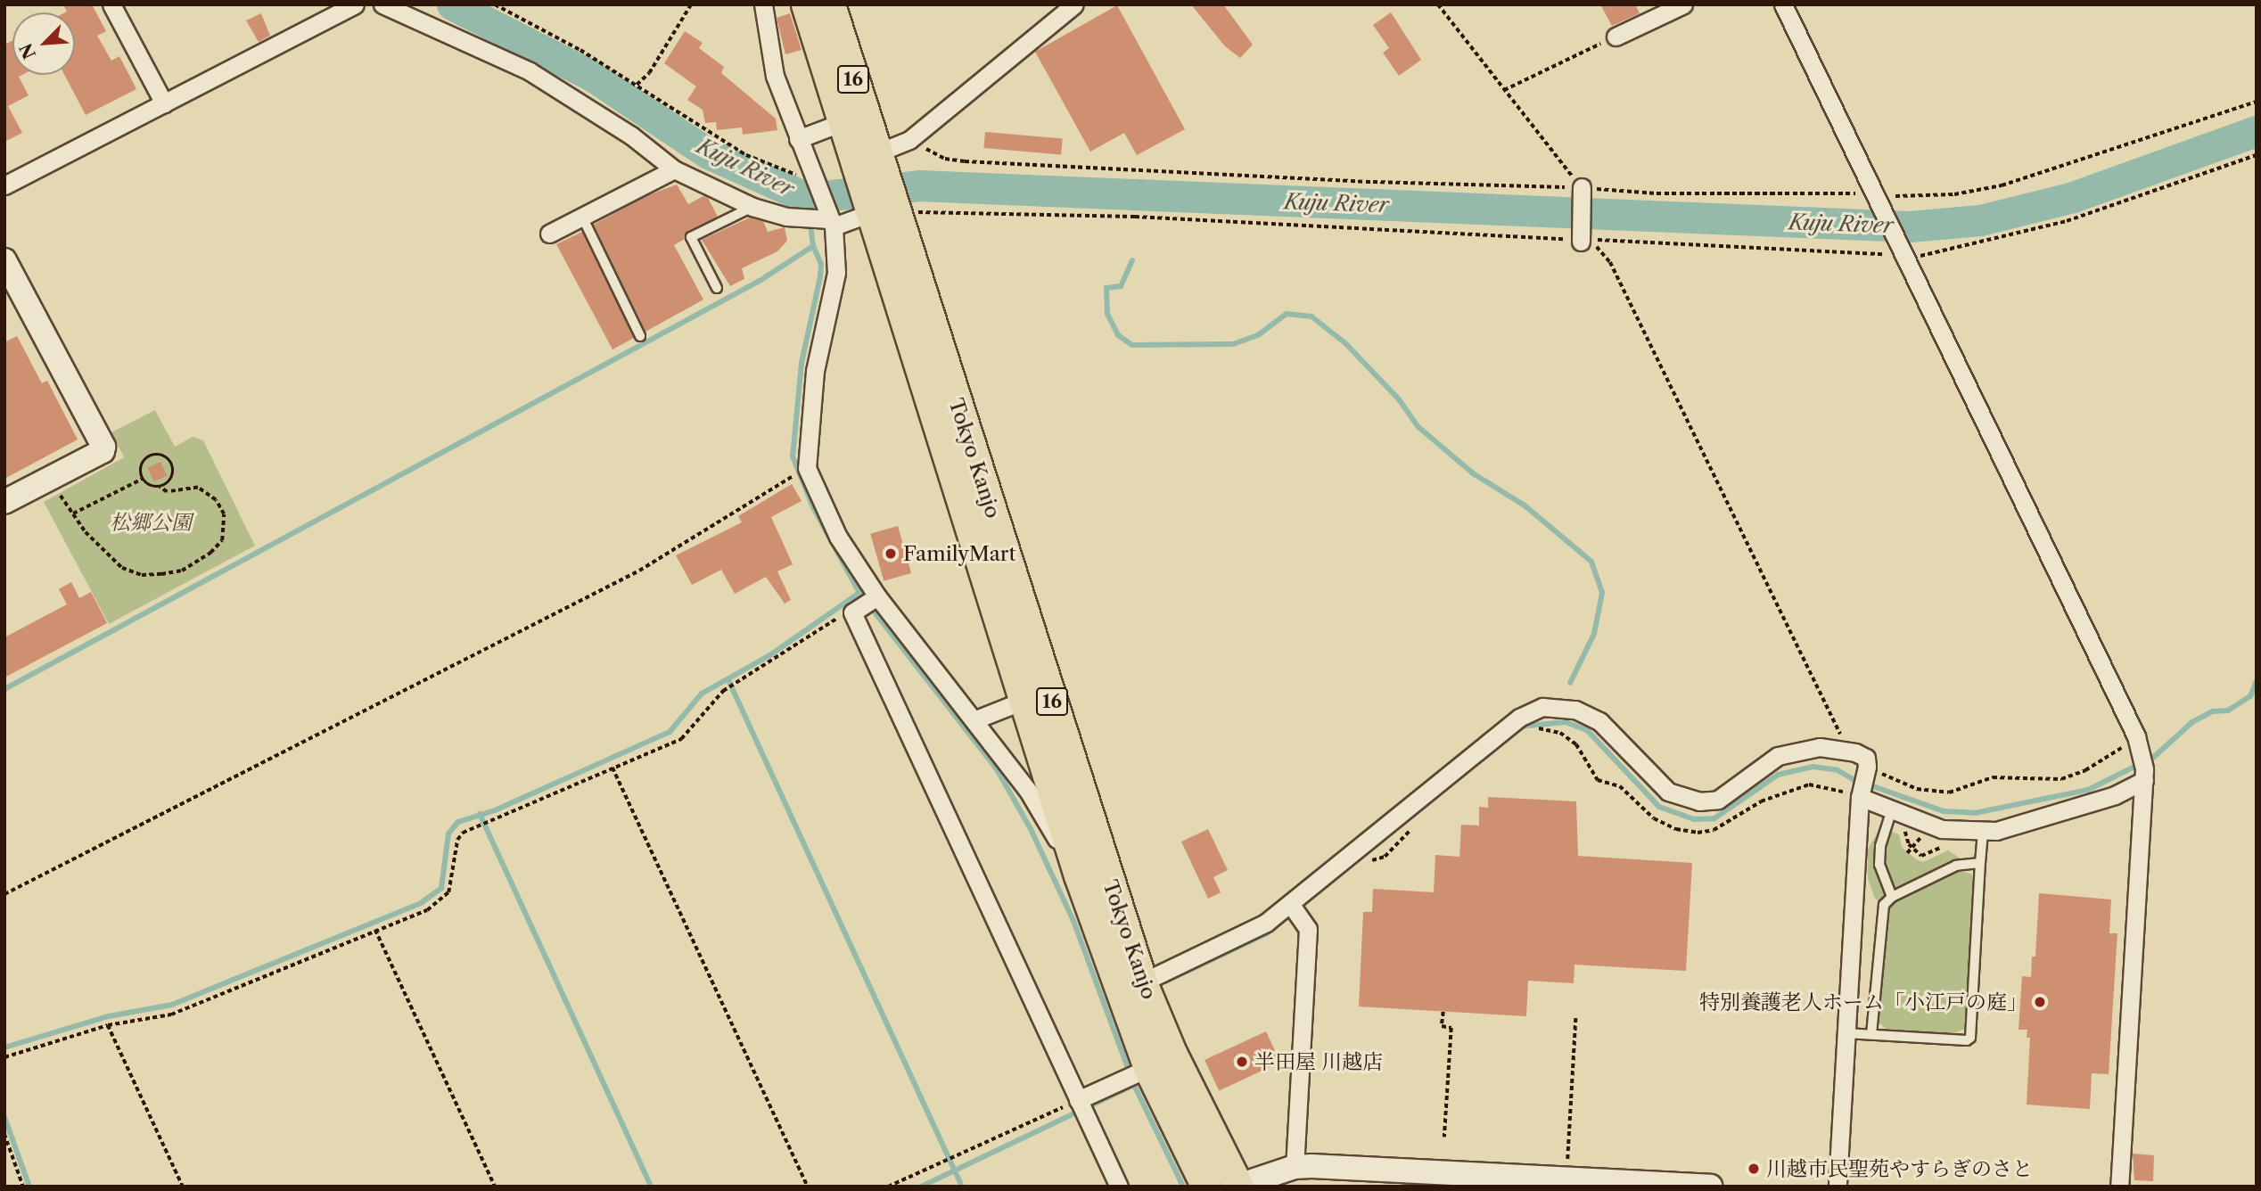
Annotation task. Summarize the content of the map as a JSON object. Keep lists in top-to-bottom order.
{
  "streets": {
    "highway": ["16", "Tokyo Kanjo"]
  },
  "water": ["Kuju River"],
  "parks": ["松郷公園"],
  "places": [
    "FamilyMart",
    "特別養護老人ホーム「小江戸の庭」",
    "半田屋 川越店",
    "川越市民聖苑やすらぎのさと"
  ],
  "north": "bottom left"
}
